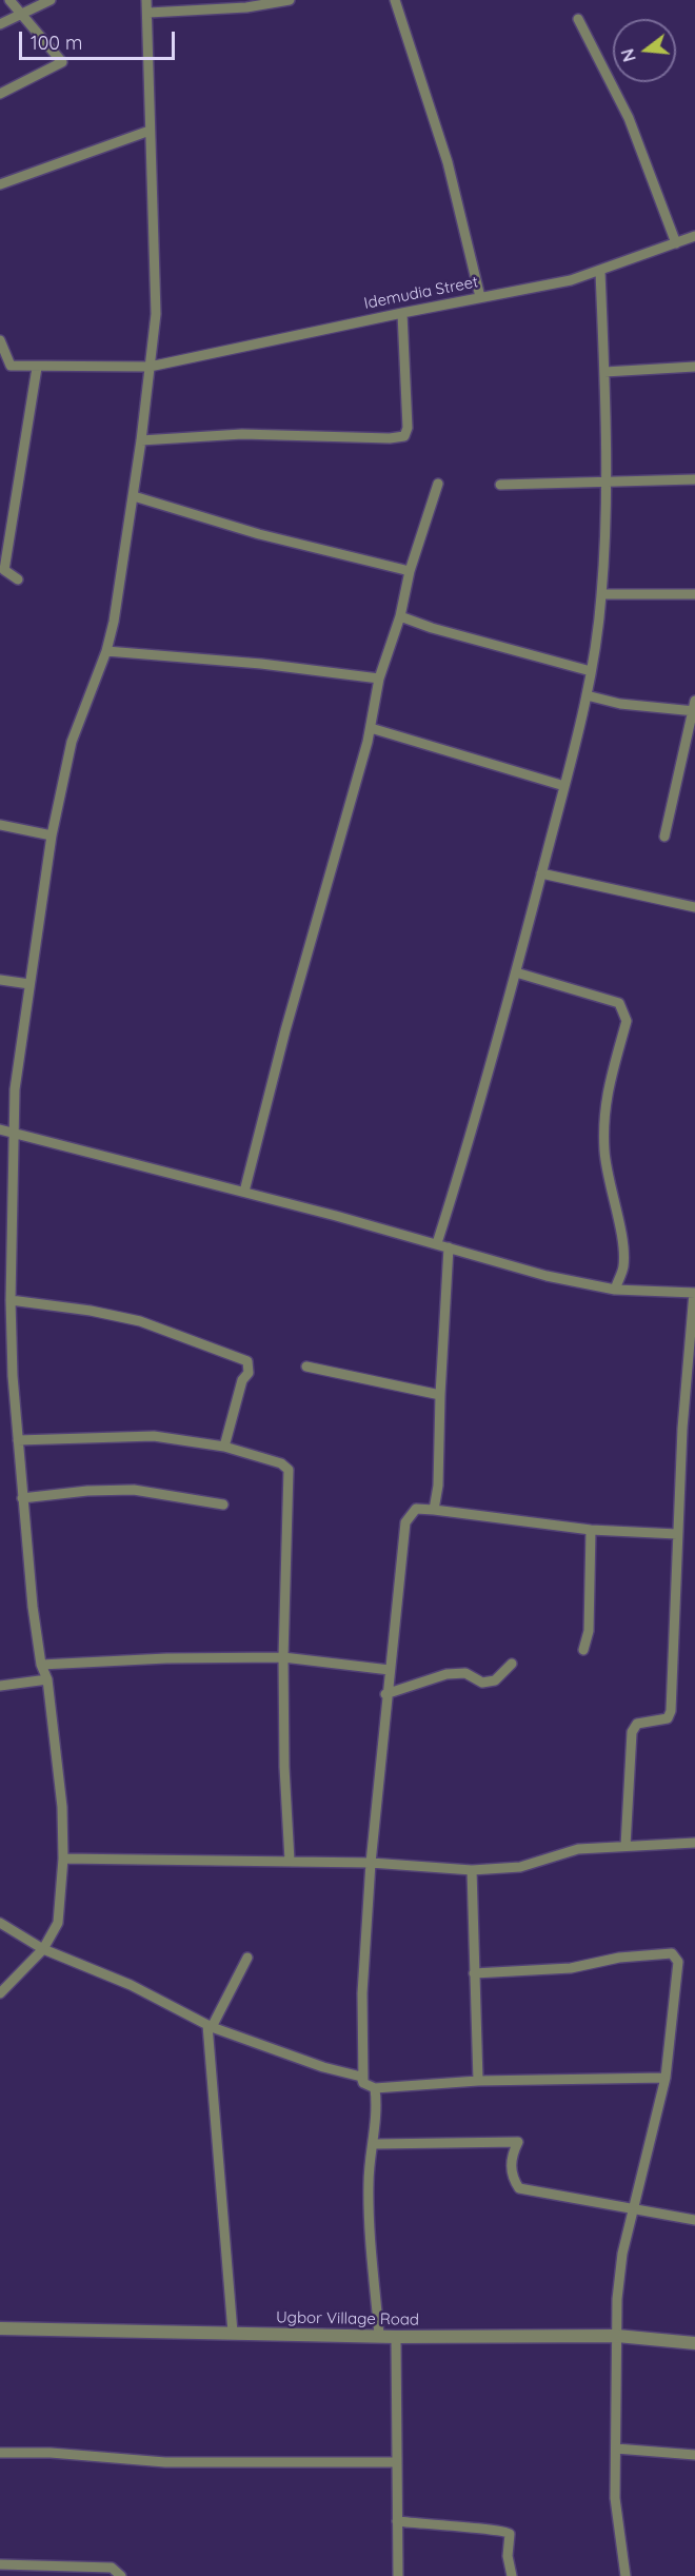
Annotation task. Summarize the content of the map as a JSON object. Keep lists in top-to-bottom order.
{
  "streets": {
    "street": ["Idemudia Street", "Ugbor Village Road"]
  },
  "scale_bar": "100 m",
  "north": "left"
}
